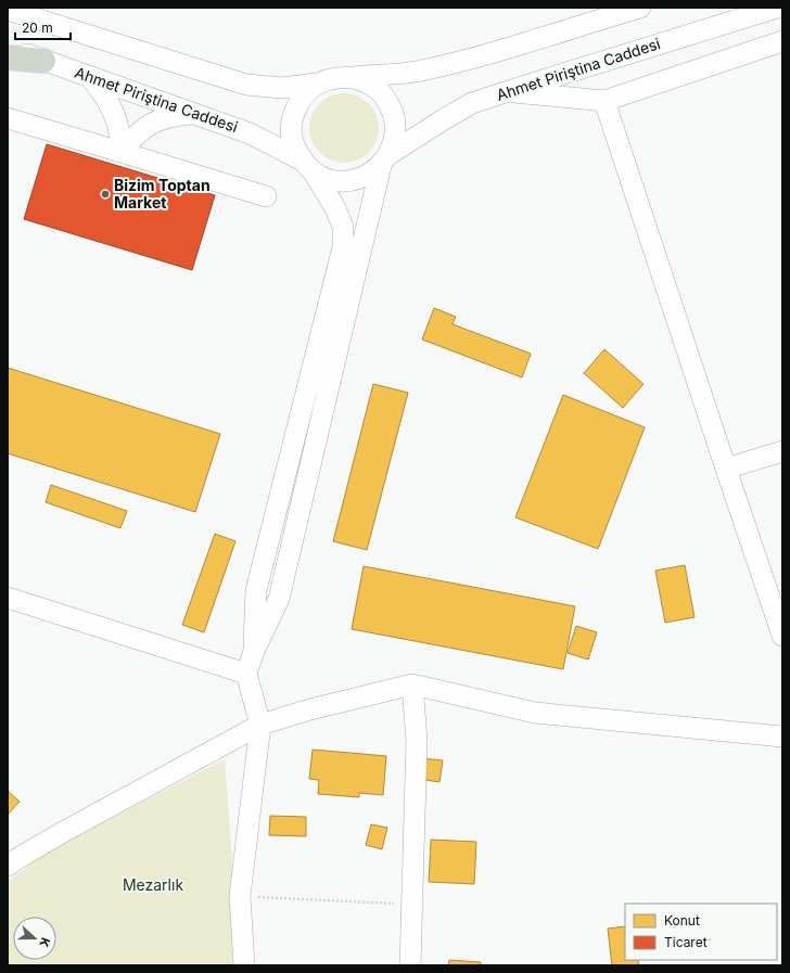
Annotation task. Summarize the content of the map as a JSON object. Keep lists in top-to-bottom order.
{
  "streets": {
    "street": ["Ahmet Piriştina Caddesi"]
  },
  "parks": ["Mezarlık"],
  "places": ["Bizim Toptan Market"],
  "legend": ["Konut", "Ticaret"],
  "scale_bar": "20 m",
  "north": "right"
}
